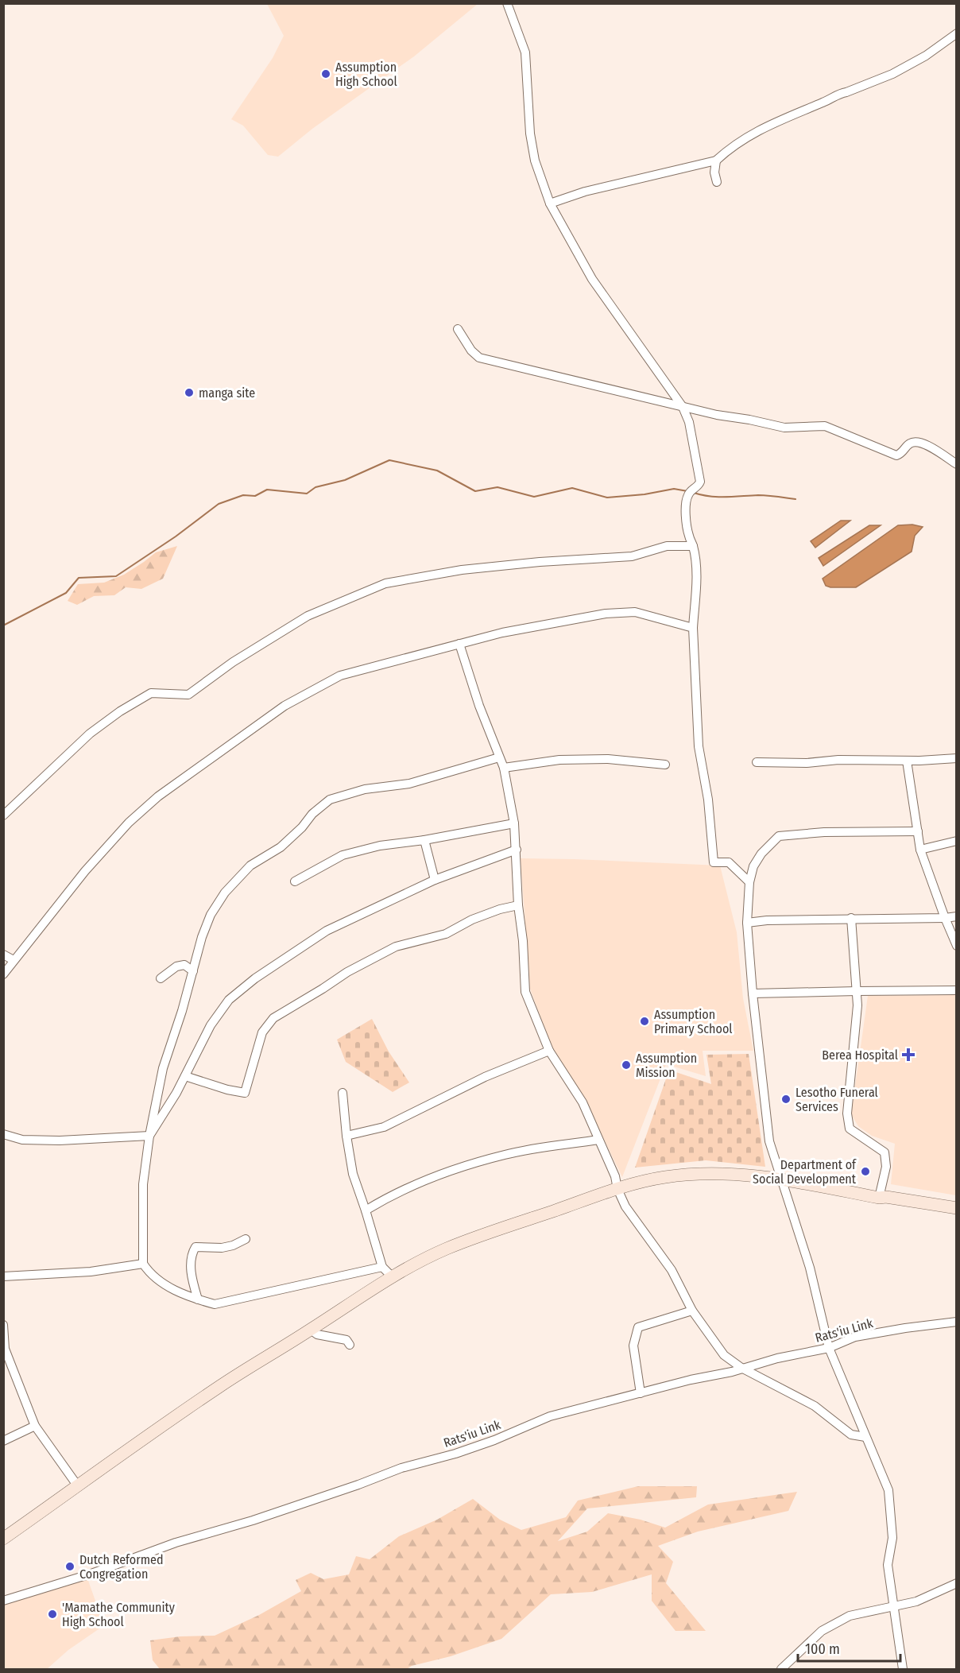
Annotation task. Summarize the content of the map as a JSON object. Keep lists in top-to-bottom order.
{
  "streets": {
    "street": ["Rats'iu Link"]
  },
  "places": {
    "other": [
      "Assumption High School",
      "manga site",
      "Assumption Primary School",
      "Assumption Mission",
      "Lesotho Funeral Services",
      "Department of Social Development",
      "Dutch Reformed Congregation",
      "'Mamathe Community High School"
    ],
    "health": ["Berea Hospital"]
  },
  "scale_bar": "100 m"
}
